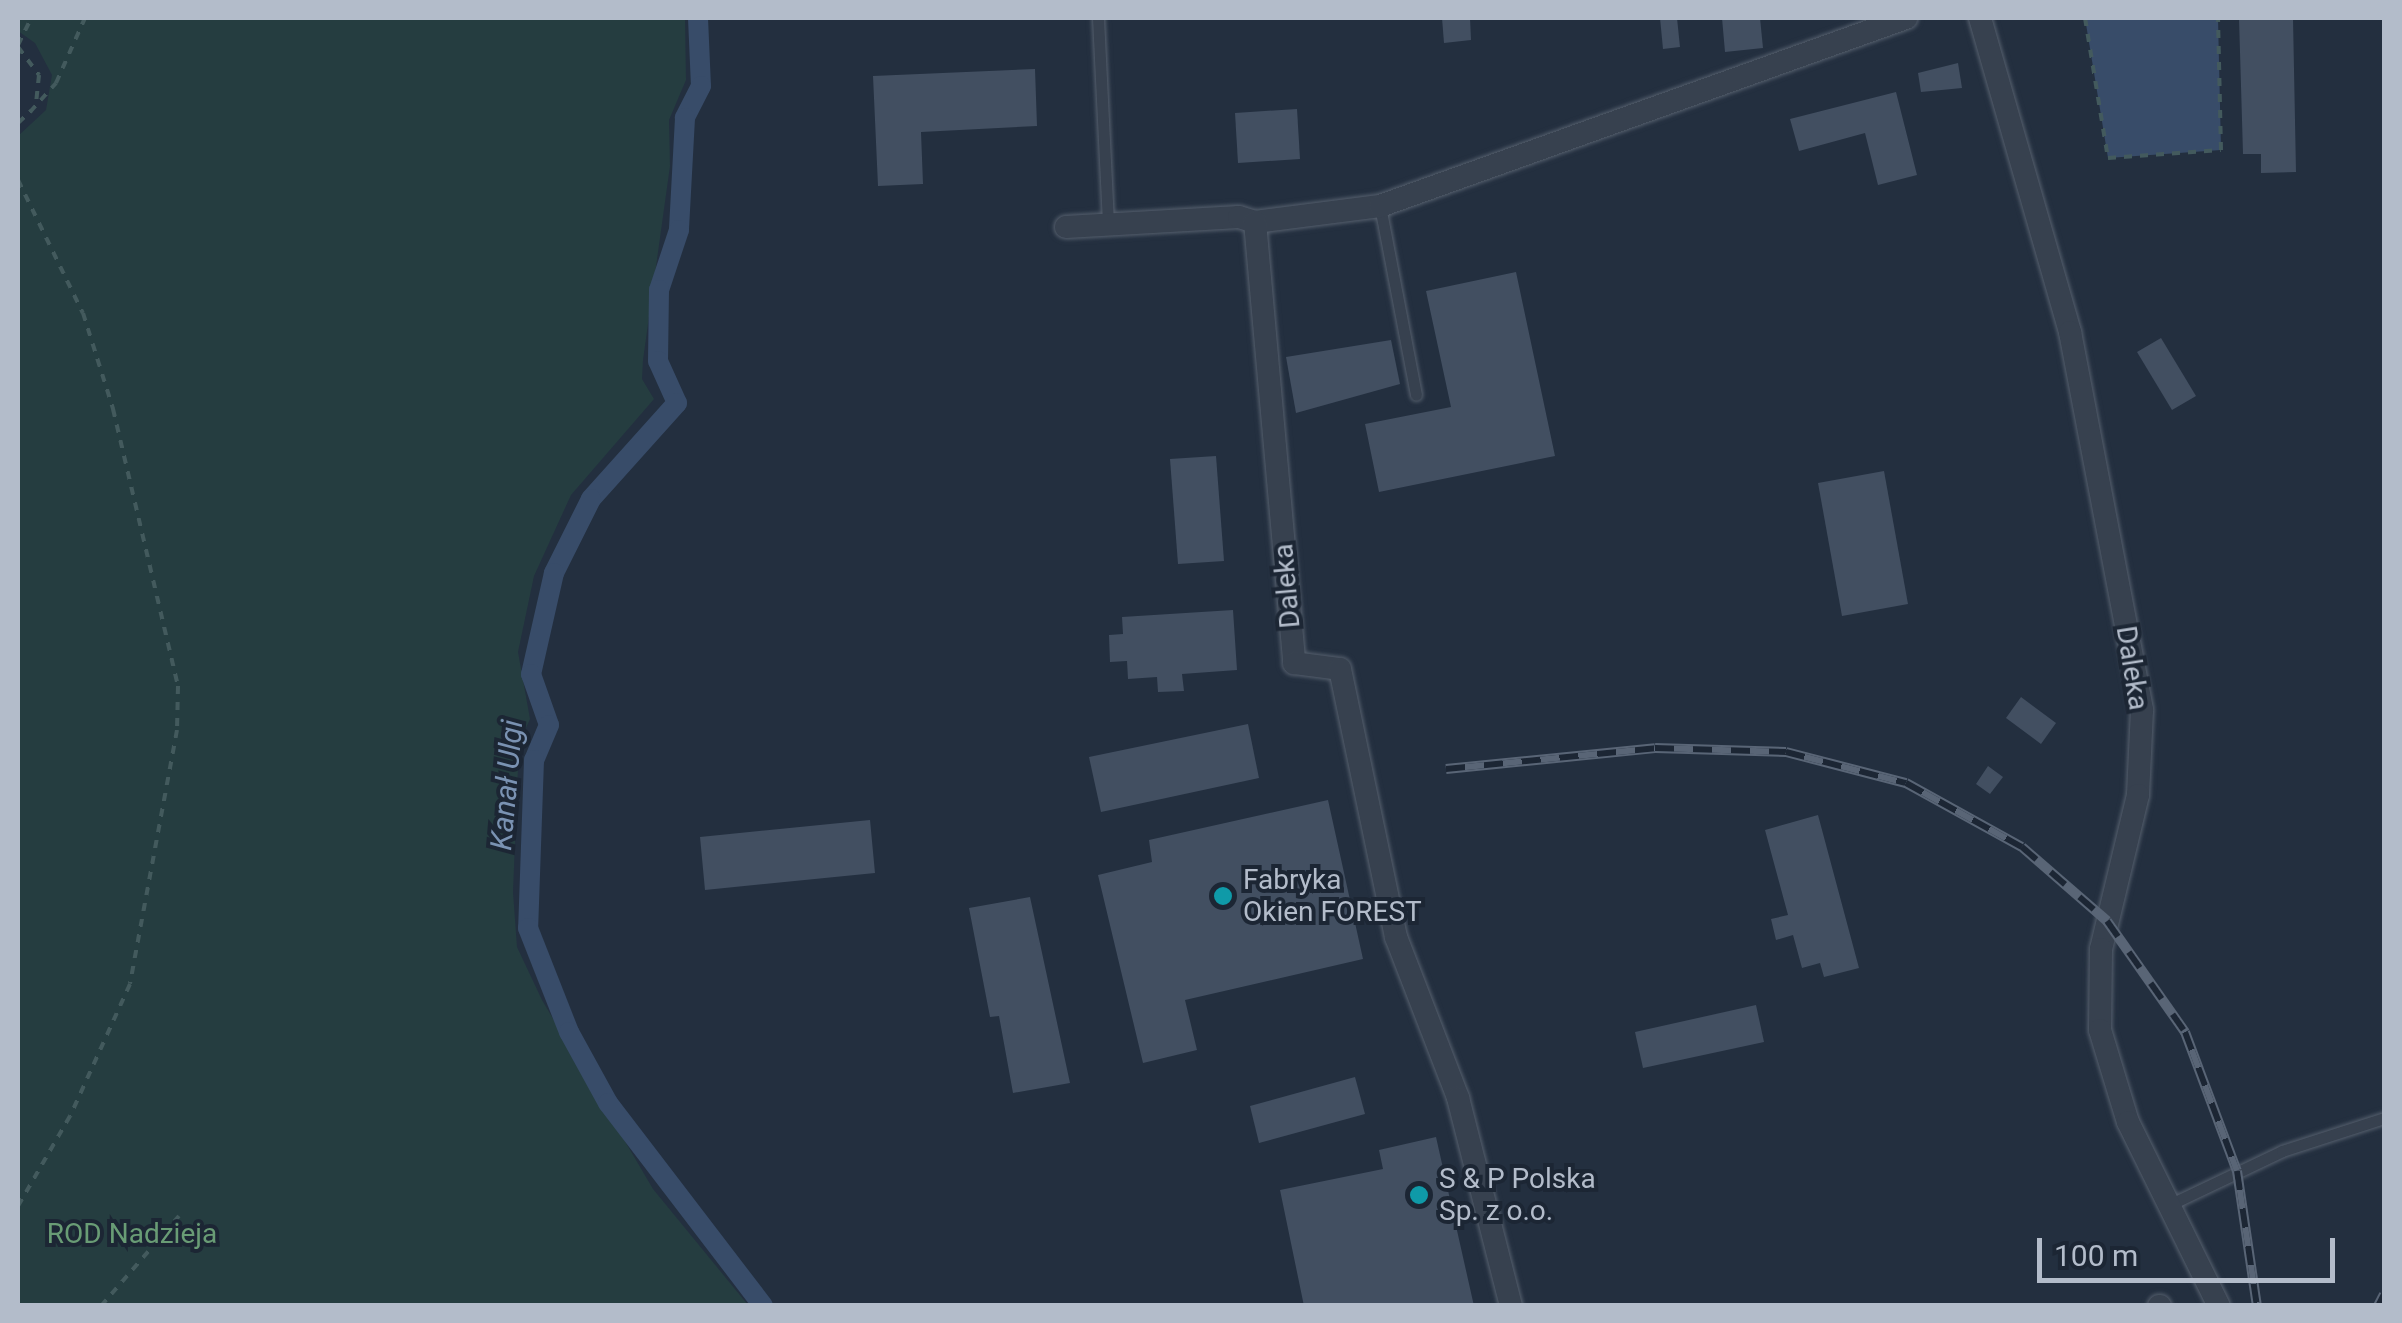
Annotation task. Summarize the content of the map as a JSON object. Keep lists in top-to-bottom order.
{
  "streets": {
    "street": ["Daleka"]
  },
  "water": ["Kanał Ulgi"],
  "parks": ["ROD Nadzieja"],
  "places": ["Fabryka Okien FOREST", "S & P Polska Sp. z o.o."],
  "scale_bar": "100 m"
}
